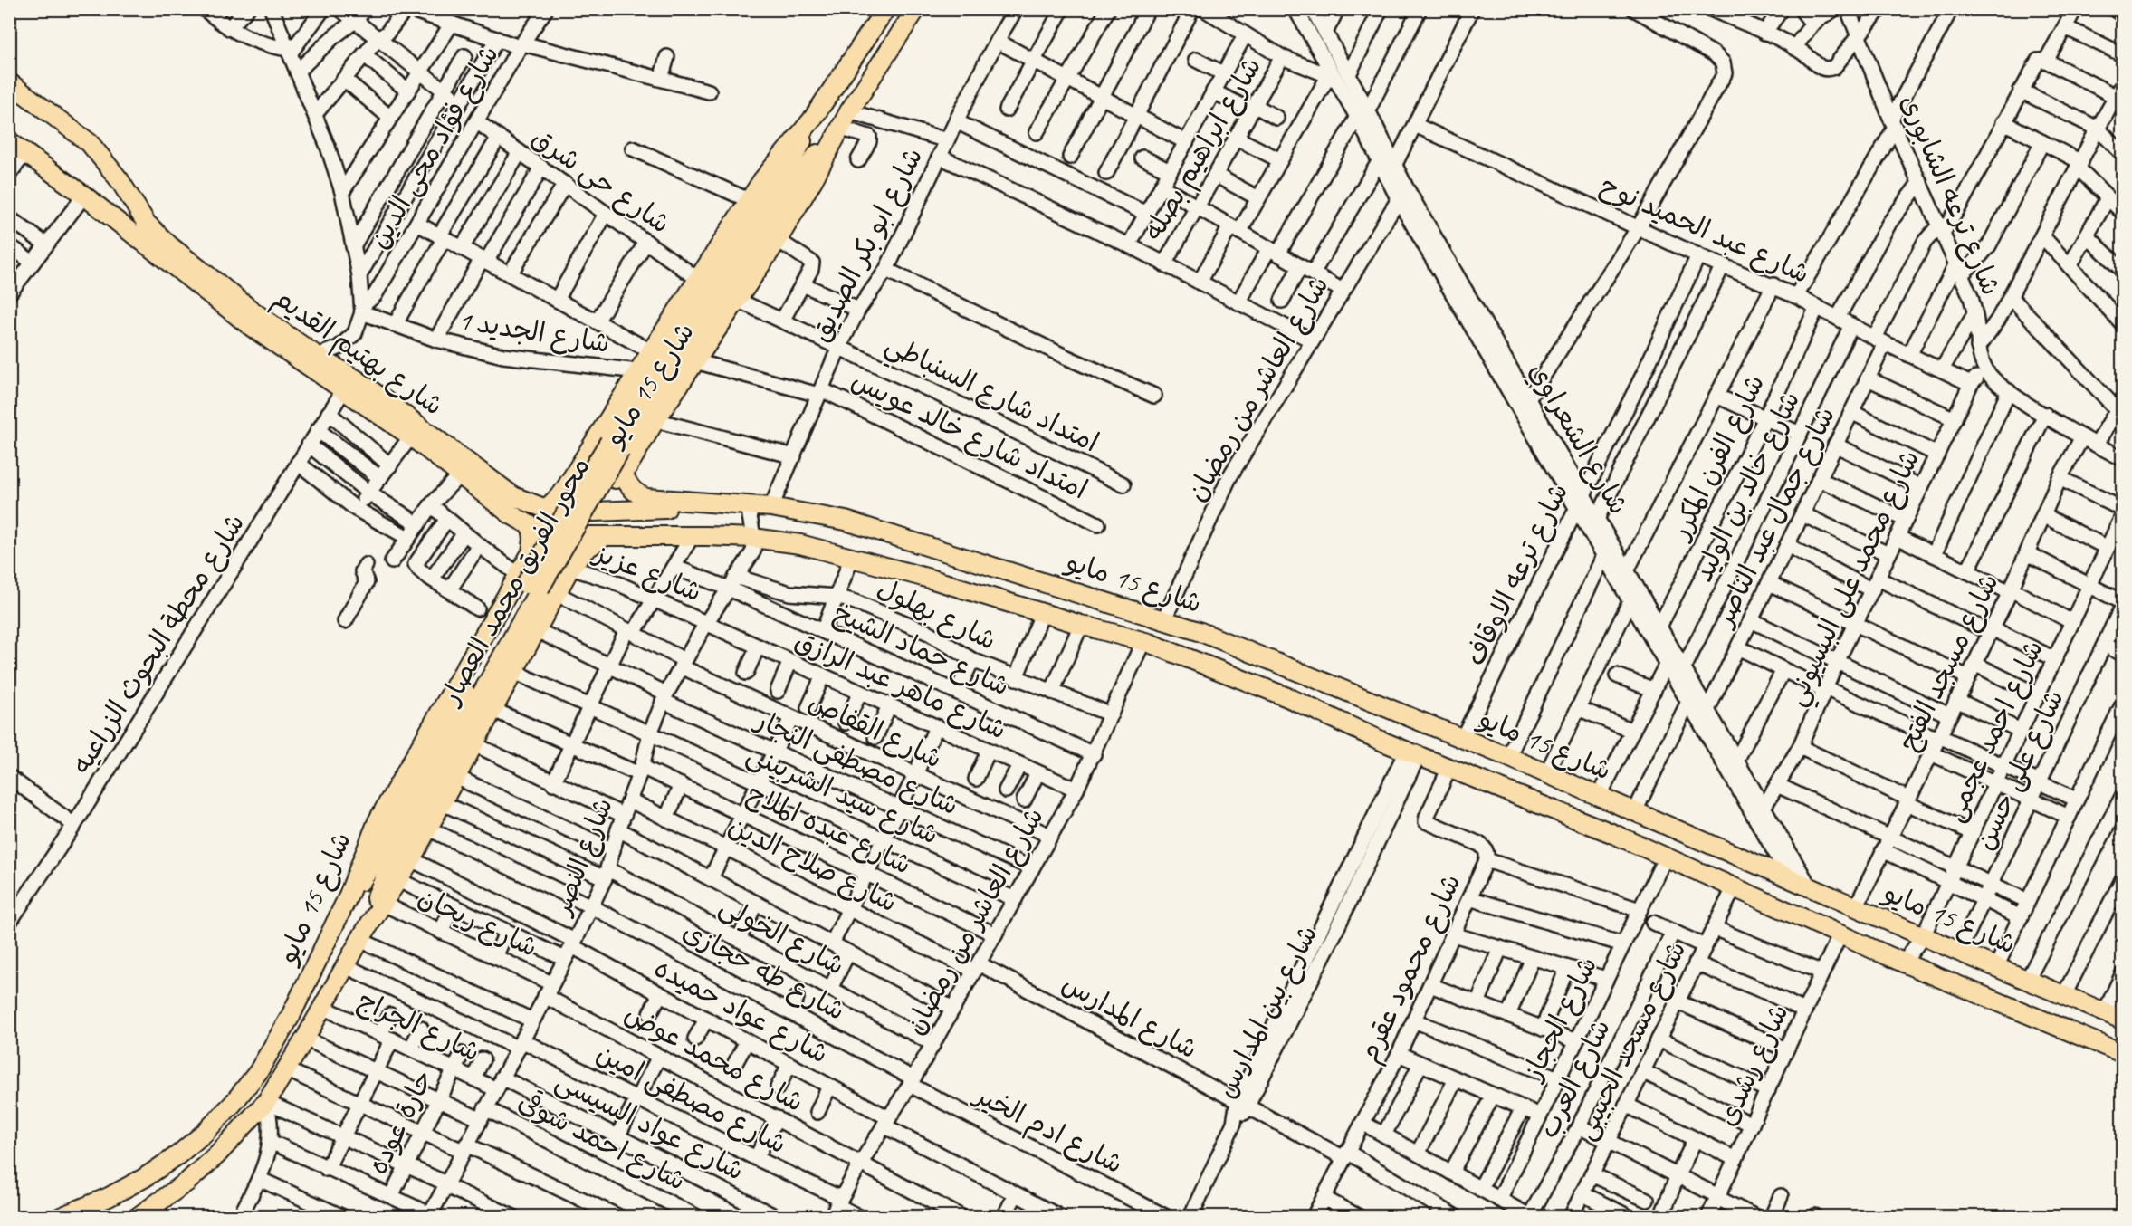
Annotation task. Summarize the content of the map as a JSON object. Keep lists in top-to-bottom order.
{
  "streets": {
    "main road": ["شارع بهتيم القديم", "شارع 15 مايو", "محور الفريق محمد العصار"],
    "street": [
      "شارع فؤاد محى الدين",
      "شارع ابراهيم بصله",
      "شارع حى شرق",
      "شارع ترعه الشابورى",
      "شارع عبد الحميد نوح",
      "شارع ابو بكر الصديق",
      "شارع الجديد 1",
      "شارع العاشر من رمضان",
      "امتداد شارع السنباطي",
      "امتداد شارع خالد عويس",
      "شارع الشعراوي",
      "شارع الفرن المكرر",
      "شارع خالد بن الوليد",
      "شارع جمال عبد الناصر",
      "شارع عزيز",
      "شارع ترعه الاوقاف",
      "شارع محمد على البسيوني",
      "شارع بهلول",
      "شارع محطة البحوث الزراعيه",
      "شارع حماد الشيخ",
      "شارع مسجد الفتح",
      "شارع ماهر عبد الرازق",
      "شارع القفاص",
      "شارع احمد عجمى",
      "شارع مصطفى النجار",
      "شارع على حسن",
      "شارع سيد الشربينى",
      "شارع عبده الملاح",
      "شارع النصر",
      "شارع صلاح الدين",
      "شارع ريحان",
      "شارع الخولى",
      "شارع محمود عقرم",
      "شارع طه حجازى",
      "شارع عواد حميده",
      "شارع بين المدارس",
      "شارع المدارس",
      "شارع الحجاز",
      "شارع الجراج",
      "شارع مسجد الحبيبى",
      "شارع محمد عوض",
      "شارع رشدى",
      "شارع العرب",
      "شارع مصطفى امين",
      "حارة عوده",
      "شارع عواد السيسى",
      "شارع ادم الخير",
      "شارع احمد شوقى"
    ]
  },
  "crossings": [
    ["شارع فؤاد محى الدين", "شارع حى شرق"],
    ["شارع فؤاد محى الدين", "شارع الجديد 1"],
    ["شارع حى شرق", "شارع 15 مايو"],
    ["شارع ترعه الشابورى", "شارع جمال عبد الناصر"],
    ["شارع عبد الحميد نوح", "شارع الفرن المكرر"],
    ["شارع عبد الحميد نوح", "شارع خالد بن الوليد"],
    ["شارع عبد الحميد نوح", "شارع جمال عبد الناصر"],
    ["شارع عبد الحميد نوح", "شارع ترعه الاوقاف"],
    ["شارع عبد الحميد نوح", "شارع محمد على البسيوني"],
    ["شارع ابو بكر الصديق", "شارع 15 مايو"],
    ["شارع ابو بكر الصديق", "امتداد شارع السنباطي"],
    ["شارع ابو بكر الصديق", "امتداد شارع خالد عويس"],
    ["شارع الجديد 1", "شارع 15 مايو"],
    ["شارع بهتيم القديم", "شارع 15 مايو"],
    ["شارع بهتيم القديم", "شارع محطة البحوث الزراعيه"],
    ["شارع بهتيم القديم", "شارع النصر"],
    ["شارع 15 مايو", "شارع العاشر من رمضان"],
    ["شارع 15 مايو", "امتداد شارع السنباطي"],
    ["شارع 15 مايو", "امتداد شارع خالد عويس"],
    ["شارع 15 مايو", "شارع الشعراوي"],
    ["شارع 15 مايو", "شارع عزيز"],
    ["شارع 15 مايو", "شارع ترعه الاوقاف"],
    ["شارع 15 مايو", "محور الفريق محمد العصار"],
    ["شارع 15 مايو", "شارع مسجد الفتح"],
    ["شارع 15 مايو", "شارع القفاص"],
    ["شارع 15 مايو", "شارع احمد عجمى"],
    ["شارع 15 مايو", "شارع مصطفى النجار"],
    ["شارع 15 مايو", "شارع على حسن"],
    ["شارع 15 مايو", "شارع سيد الشربينى"],
    ["شارع 15 مايو", "شارع عبده الملاح"],
    ["شارع 15 مايو", "شارع النصر"],
    ["شارع 15 مايو", "شارع ريحان"],
    ["شارع 15 مايو", "شارع الخولى"],
    ["شارع 15 مايو", "شارع محمود عقرم"],
    ["شارع 15 مايو", "شارع طه حجازى"],
    ["شارع 15 مايو", "شارع عواد حميده"],
    ["شارع 15 مايو", "شارع بين المدارس"],
    ["شارع 15 مايو", "شارع الحجاز"],
    ["شارع 15 مايو", "شارع الجراج"],
    ["شارع 15 مايو", "شارع مسجد الحبيبى"],
    ["شارع 15 مايو", "شارع رشدى"],
    ["شارع 15 مايو", "شارع مصطفى امين"],
    ["شارع 15 مايو", "شارع احمد شوقى"],
    ["شارع العاشر من رمضان", "شارع الشعراوي"],
    ["شارع العاشر من رمضان", "شارع بهلول"],
    ["شارع العاشر من رمضان", "شارع حماد الشيخ"],
    ["شارع العاشر من رمضان", "شارع ماهر عبد الرازق"],
    ["شارع العاشر من رمضان", "شارع القفاص"],
    ["شارع العاشر من رمضان", "شارع مصطفى النجار"],
    ["شارع العاشر من رمضان", "شارع سيد الشربينى"],
    ["شارع العاشر من رمضان", "شارع عبده الملاح"],
    ["شارع العاشر من رمضان", "شارع صلاح الدين"],
    ["شارع العاشر من رمضان", "شارع الخولى"],
    ["شارع العاشر من رمضان", "شارع طه حجازى"],
    ["شارع العاشر من رمضان", "شارع عواد حميده"],
    ["شارع العاشر من رمضان", "شارع المدارس"],
    ["شارع العاشر من رمضان", "شارع محمد عوض"],
    ["شارع العاشر من رمضان", "شارع مصطفى امين"],
    ["شارع العاشر من رمضان", "شارع ادم الخير"],
    ["شارع الشعراوي", "شارع الفرن المكرر"],
    ["شارع الشعراوي", "شارع خالد بن الوليد"],
    ["شارع الشعراوي", "شارع جمال عبد الناصر"],
    ["شارع الشعراوي", "شارع ترعه الاوقاف"],
    ["شارع الشعراوي", "شارع محمد على البسيوني"],
    ["شارع عزيز", "شارع ماهر عبد الرازق"],
    ["شارع عزيز", "شارع النصر"],
    ["شارع بهلول", "شارع حماد الشيخ"],
    ["شارع بهلول", "شارع النصر"],
    ["شارع حماد الشيخ", "شارع النصر"],
    ["شارع ماهر عبد الرازق", "شارع النصر"],
    ["شارع القفاص", "شارع النصر"],
    ["شارع مصطفى النجار", "شارع النصر"],
    ["شارع سيد الشربينى", "شارع النصر"],
    ["شارع عبده الملاح", "شارع النصر"],
    ["شارع النصر", "شارع صلاح الدين"],
    ["شارع النصر", "شارع ريحان"],
    ["شارع النصر", "شارع الخولى"],
    ["شارع النصر", "شارع طه حجازى"],
    ["شارع النصر", "شارع عواد حميده"],
    ["شارع النصر", "شارع الجراج"],
    ["شارع النصر", "شارع محمد عوض"],
    ["شارع النصر", "شارع مصطفى امين"],
    ["شارع النصر", "شارع عواد السيسى"],
    ["شارع النصر", "شارع احمد شوقى"],
    ["شارع صلاح الدين", "شارع المدارس"],
    ["شارع محمود عقرم", "شارع المدارس"],
    ["شارع طه حجازى", "شارع ادم الخير"],
    ["شارع بين المدارس", "شارع المدارس"],
    ["شارع الجراج", "حارة عوده"],
    ["شارع الجراج", "شارع عواد السيسى"],
    ["حارة عوده", "شارع احمد شوقى"]
  ]
}
